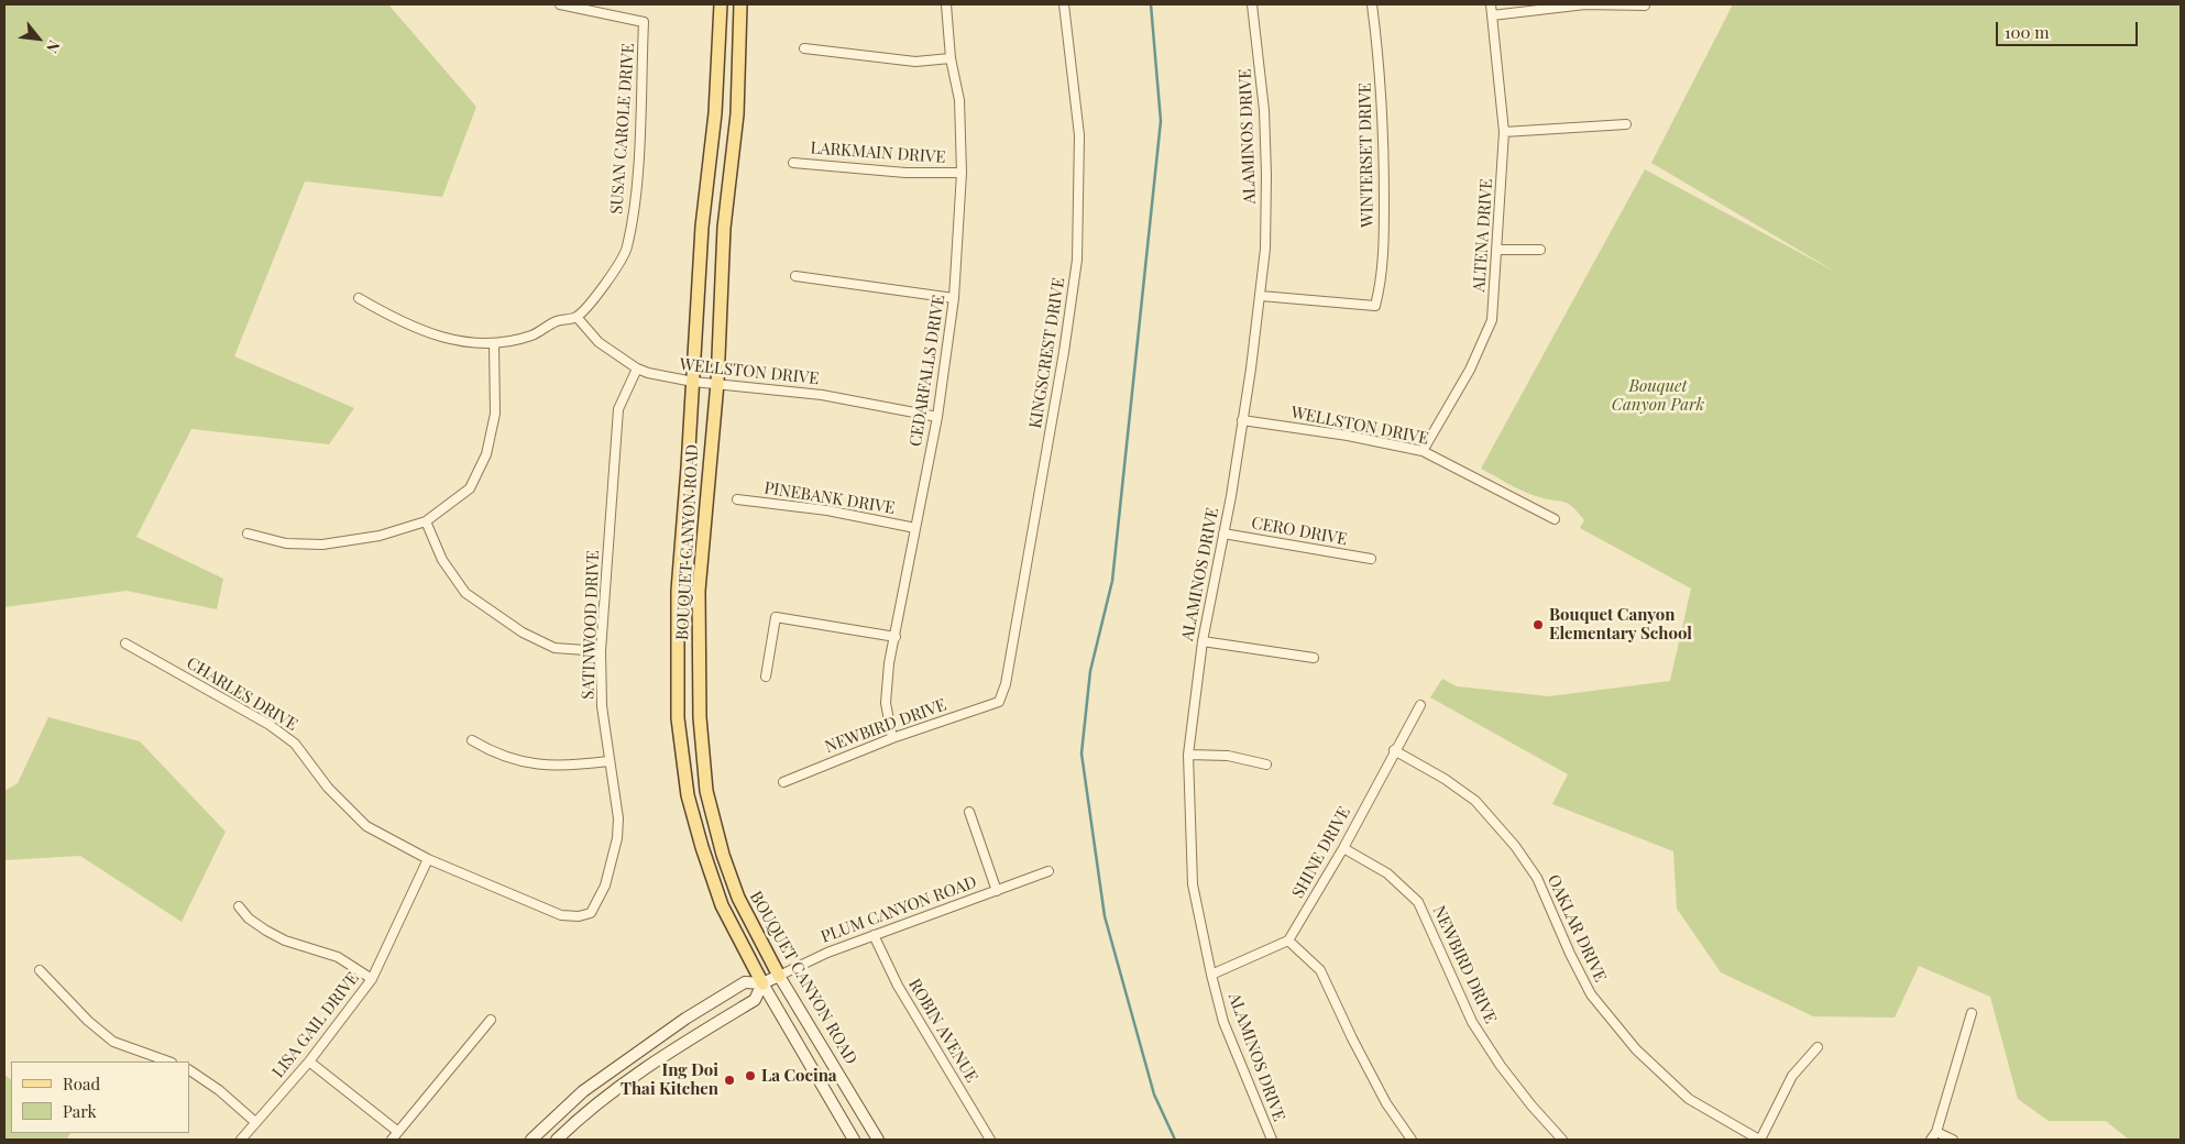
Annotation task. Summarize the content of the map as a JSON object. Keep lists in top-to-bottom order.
{
  "streets": {
    "main road": ["BOUQUET CANYON ROAD", "PLUM CANYON ROAD"],
    "street": [
      "SUSAN CAROLE DRIVE",
      "ALAMINOS DRIVE",
      "LARKMAIN DRIVE",
      "WINTERSET DRIVE",
      "ALTENA DRIVE",
      "KINGSCREST DRIVE",
      "CEDARFALLS DRIVE",
      "WELLSTON DRIVE",
      "PINEBANK DRIVE",
      "CERO DRIVE",
      "SATINWOOD DRIVE",
      "CHARLES DRIVE",
      "NEWBIRD DRIVE",
      "SHINE DRIVE",
      "OAKLAR DRIVE",
      "LISA GAIL DRIVE",
      "ROBIN AVENUE"
    ]
  },
  "crossings": [
    ["SUSAN CAROLE DRIVE", "WELLSTON DRIVE"],
    ["ALAMINOS DRIVE", "WINTERSET DRIVE"],
    ["ALAMINOS DRIVE", "WELLSTON DRIVE"],
    ["ALAMINOS DRIVE", "CERO DRIVE"],
    ["LARKMAIN DRIVE", "CEDARFALLS DRIVE"],
    ["ALTENA DRIVE", "WELLSTON DRIVE"],
    ["KINGSCREST DRIVE", "NEWBIRD DRIVE"],
    ["CEDARFALLS DRIVE", "WELLSTON DRIVE"],
    ["CEDARFALLS DRIVE", "PINEBANK DRIVE"],
    ["CEDARFALLS DRIVE", "NEWBIRD DRIVE"],
    ["WELLSTON DRIVE", "BOUQUET CANYON ROAD"],
    ["WELLSTON DRIVE", "SATINWOOD DRIVE"],
    ["BOUQUET CANYON ROAD", "PLUM CANYON ROAD"],
    ["SATINWOOD DRIVE", "CHARLES DRIVE"],
    ["CHARLES DRIVE", "LISA GAIL DRIVE"],
    ["NEWBIRD DRIVE", "SHINE DRIVE"],
    ["SHINE DRIVE", "OAKLAR DRIVE"],
    ["PLUM CANYON ROAD", "ROBIN AVENUE"]
  ],
  "parks": ["Bouquet Canyon Park"],
  "places": ["Bouquet Canyon Elementary School", "La Cocina", "Ing Doi Thai Kitchen"],
  "legend": ["Road", "Park"],
  "scale_bar": "100 m",
  "north": "bottom right"
}
